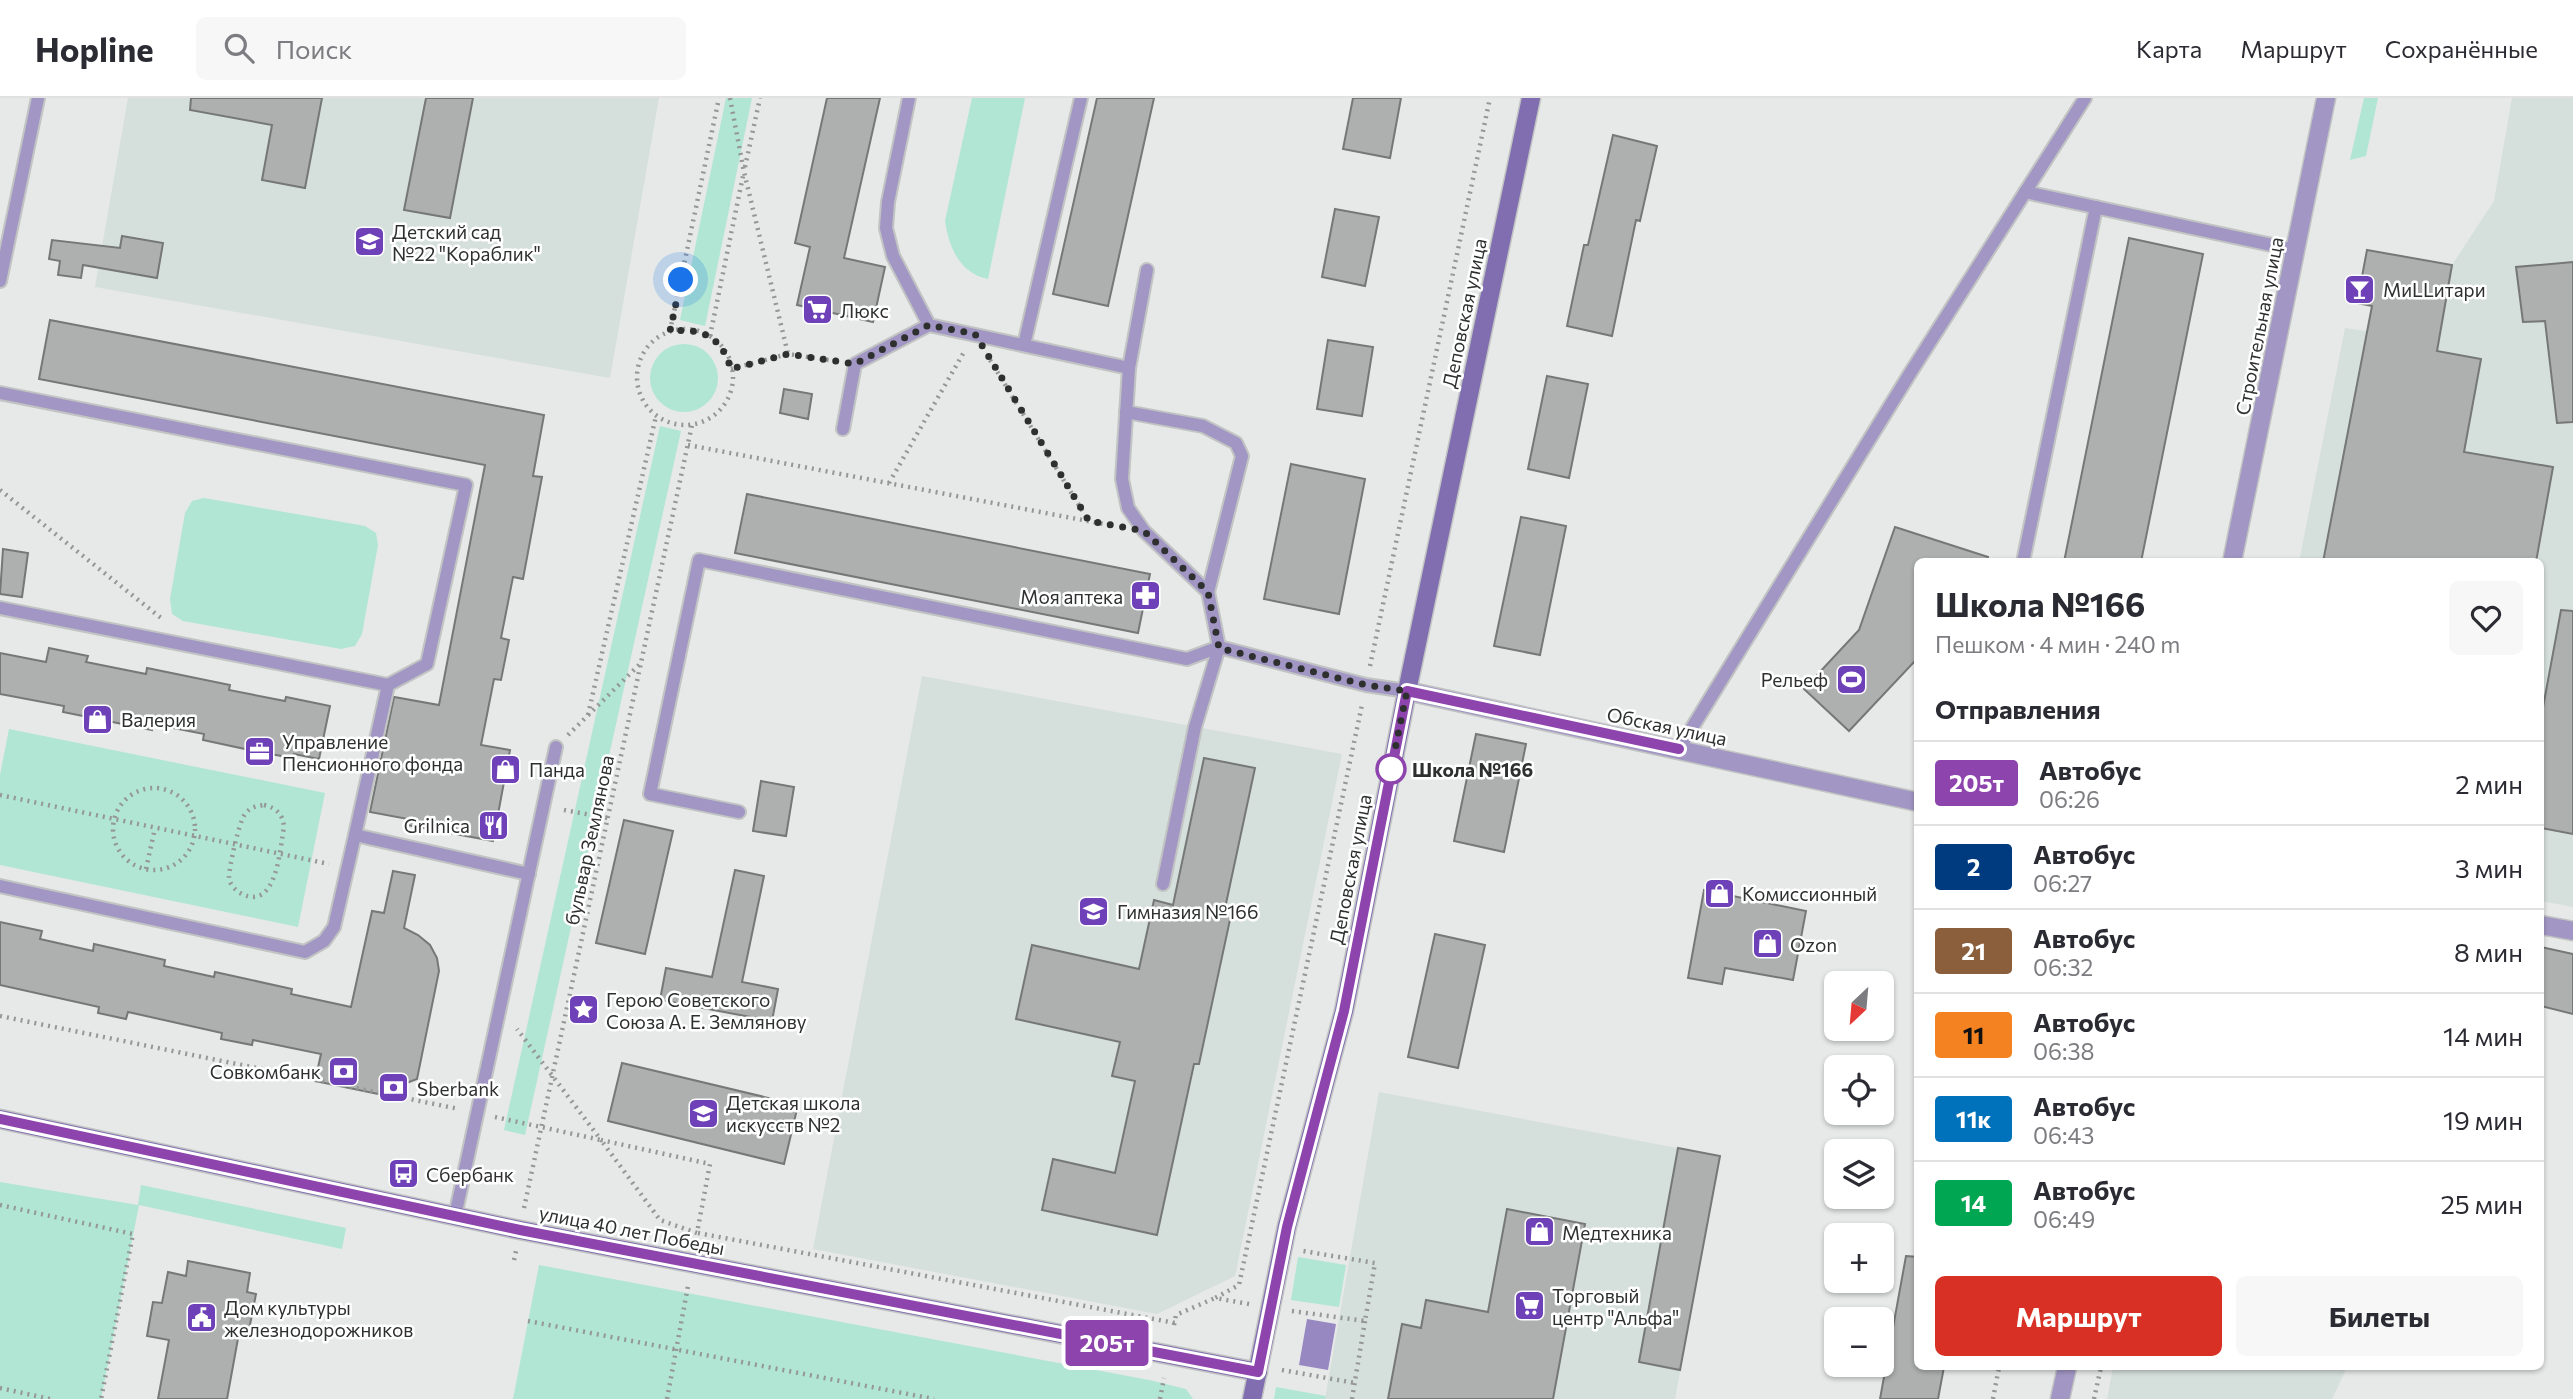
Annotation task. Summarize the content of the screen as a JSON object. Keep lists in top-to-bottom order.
{
  "streets": {
    "street": [
      "Деповская улица",
      "Строительная улица",
      "Обская улица",
      "улица 40 лет Победы"
    ],
    "path": ["бульвар Землянова"]
  },
  "crossings": [
    ["Деповская улица", "Обская улица"],
    ["Деповская улица", "улица 40 лет Победы"],
    ["бульвар Землянова", "улица 40 лет Победы"]
  ],
  "places": {
    "school or university": ["Детский сад №22 \"Кораблик\"", "Гимназия №166", "Детская школа искусств №2"],
    "bar": ["МиLLитари"],
    "supermarket": ["Люкс", "Торговый центр \"Альфа\""],
    "pharmacy": ["Моя аптека"],
    "sports": ["Рельеф"],
    "shop": [
      "Валерия",
      "Панда",
      "Комиссионный",
      "Ozon",
      "Медтехника"
    ],
    "office": ["Управление Пенсионного фонда"],
    "other": ["Школа №166"],
    "restaurant": ["Grilnica"],
    "place": ["Герою Советского Союза А. Е. Землянову"],
    "bank": ["Совкомбанк", "Sberbank"],
    "bus stop": ["Сбербанк"],
    "public building": ["Дом культуры железнодорожников"]
  },
  "lines": ["bus line 205т"],
  "north": "bottom left",
  "page": {
    "header": "Hopline",
    "search": "Поиск",
    "nav": ["Карта", "Маршрут", "Сохранённые"],
    "on_map": "205т",
    "heading": [
      ["Школа №166", "Пешком · 4 мин · 240 m"],
      "Отправления"
    ],
    "list": [
      {
        "mark": "205т",
        "name": "Автобус",
        "note": "06:26",
        "value": "2 мин"
      },
      {
        "mark": "2",
        "name": "Автобус",
        "note": "06:27",
        "value": "3 мин"
      },
      {
        "mark": "21",
        "name": "Автобус",
        "note": "06:32",
        "value": "8 мин"
      },
      {
        "mark": "11",
        "name": "Автобус",
        "note": "06:38",
        "value": "14 мин"
      },
      {
        "mark": "11к",
        "name": "Автобус",
        "note": "06:43",
        "value": "19 мин"
      },
      {
        "mark": "14",
        "name": "Автобус",
        "note": "06:49",
        "value": "25 мин"
      }
    ],
    "map_buttons": ["+", "−"],
    "buttons": ["Маршрут", "Билеты"]
  }
}
